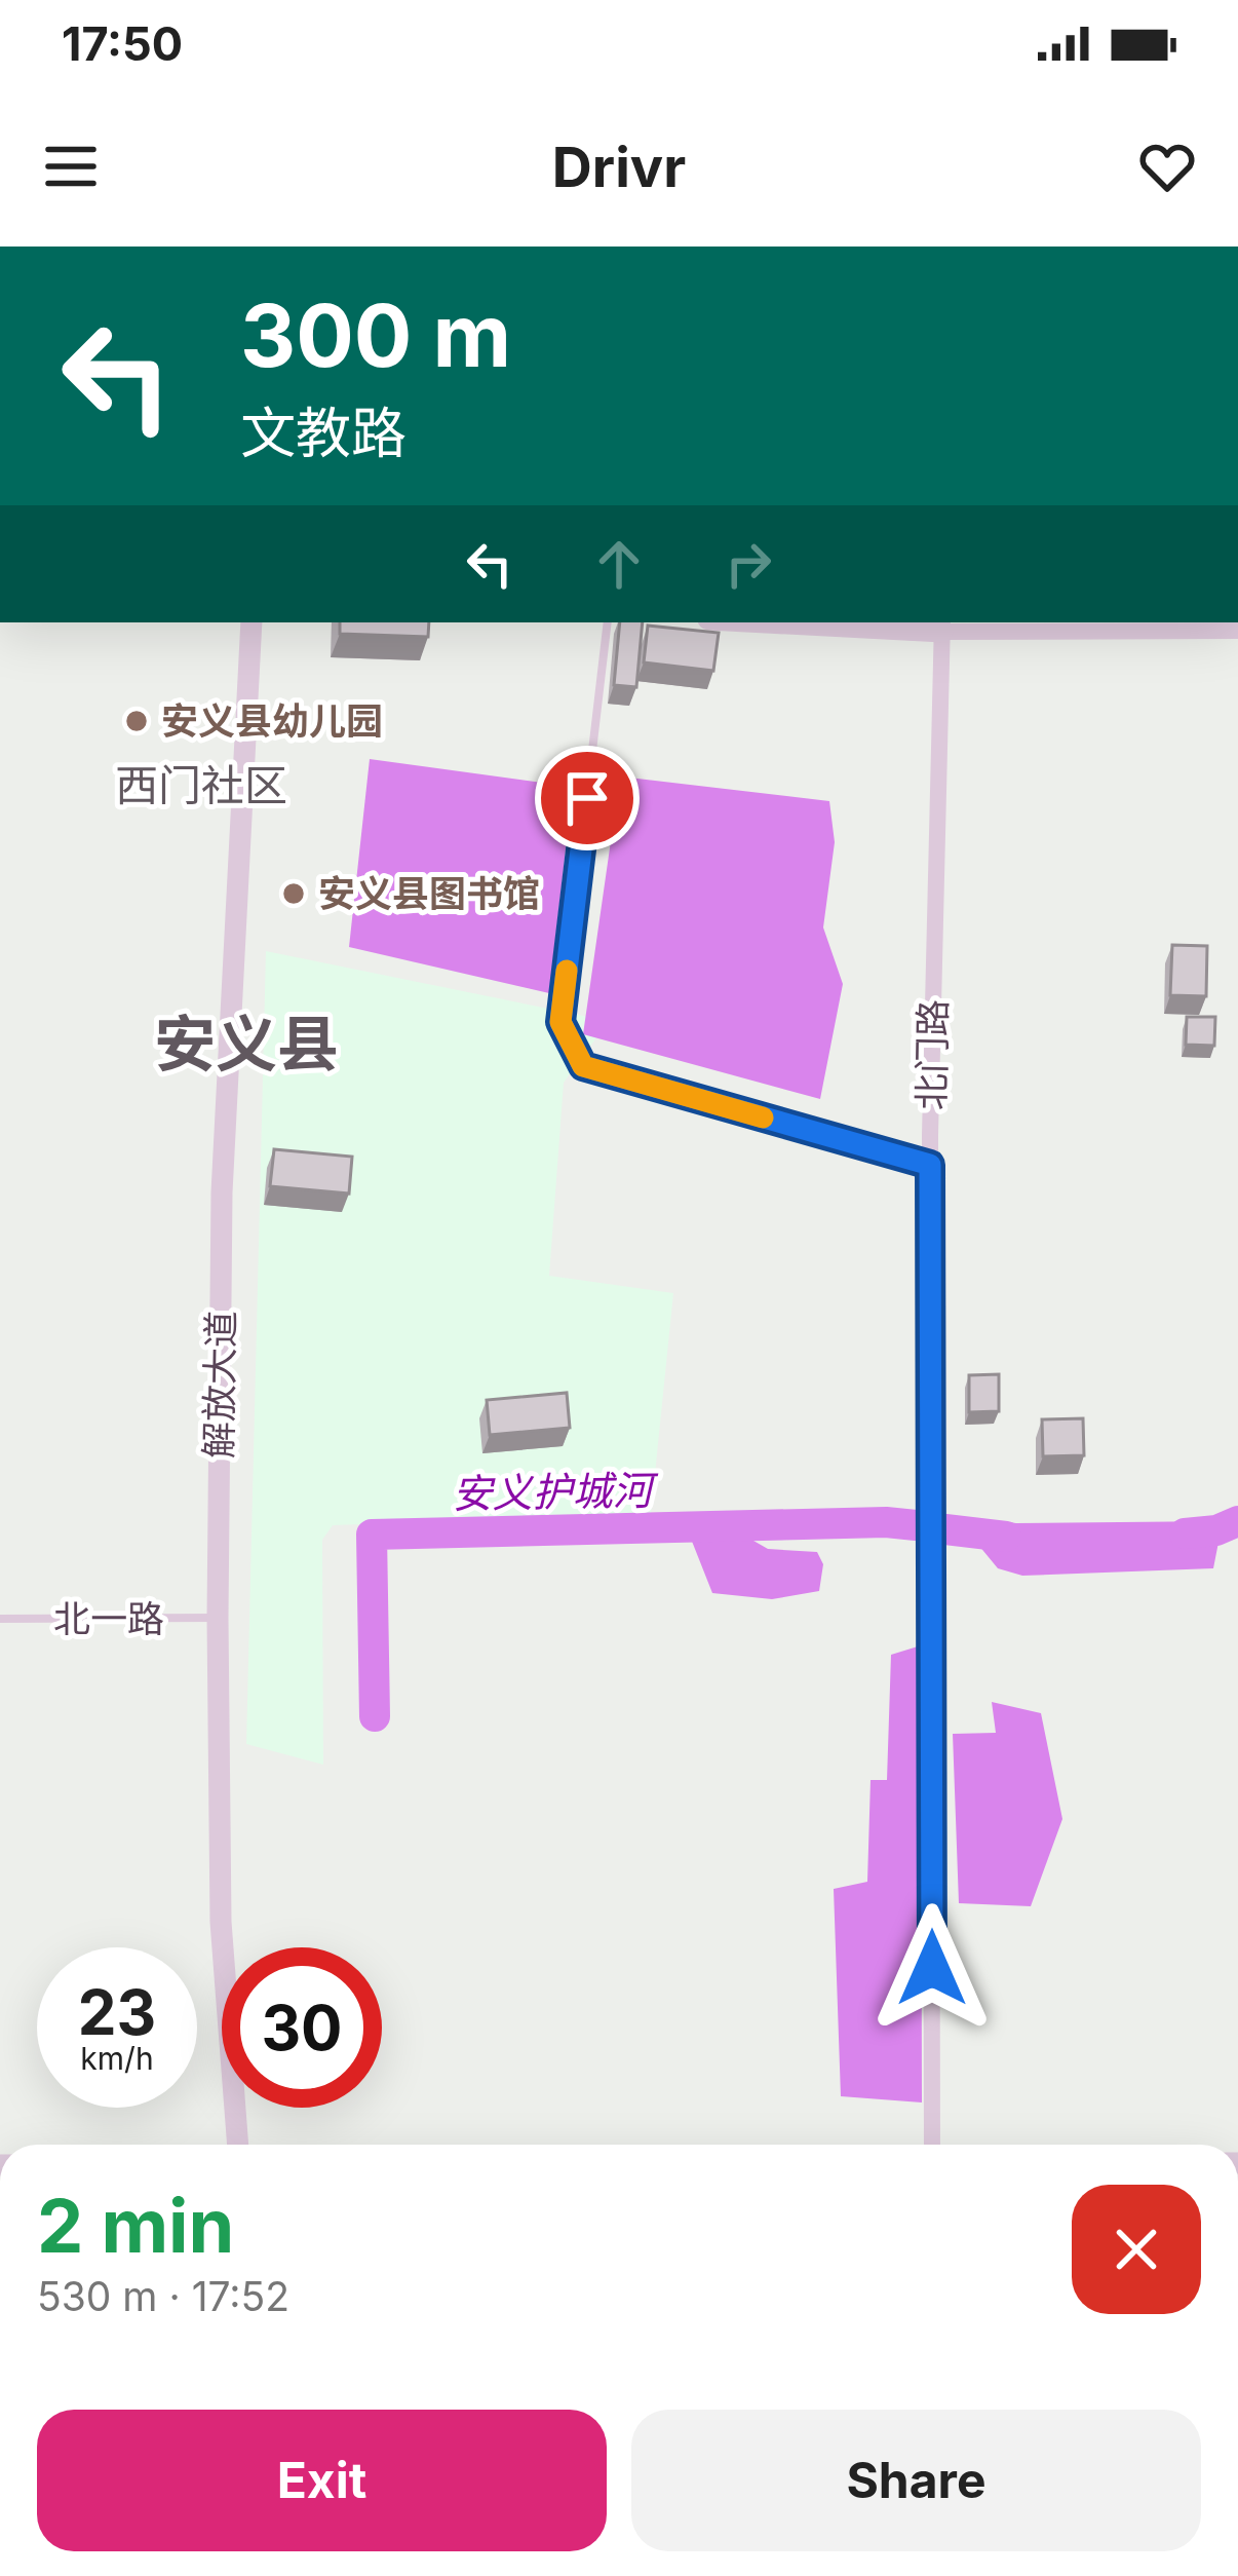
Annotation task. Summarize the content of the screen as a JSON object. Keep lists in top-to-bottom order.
{
  "streets": {
    "street": ["北门路", "解放大道"],
    "lane": ["北一路"]
  },
  "crossings": [
    ["解放大道", "北一路"]
  ],
  "districts": ["西门社区", "安义县"],
  "water": ["安义护城河"],
  "places": ["安义县幼儿园", "安义县图书馆"],
  "page": {
    "status": "17:50",
    "header": "Drivr",
    "turn": ["300 m", "文教路"],
    "speed": "23 km/h",
    "limit": "30",
    "heading": ["2 min", "530 m · 17:52"],
    "buttons": ["Exit", "Share"]
  }
}
